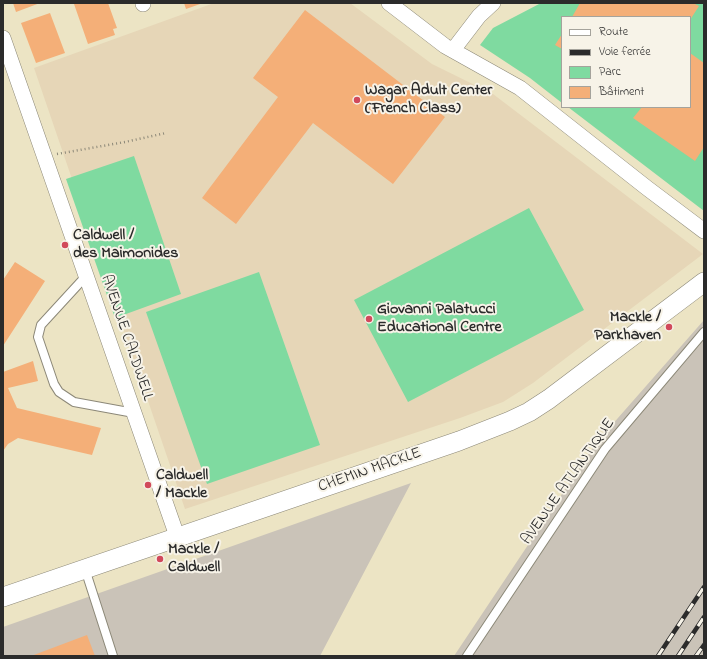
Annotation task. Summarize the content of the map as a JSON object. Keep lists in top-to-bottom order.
{
  "streets": {
    "street": ["AVENUE CALDWELL", "CHEMIN MACKLE"],
    "lane": ["AVENUE ATLANTIQUE"]
  },
  "crossings": [
    ["AVENUE CALDWELL", "CHEMIN MACKLE"]
  ],
  "places": [
    "Wagar Adult Center (French Class)",
    "Caldwell / des Maimonides",
    "Giovanni Palatucci Educational Centre",
    "Mackle / Parkhaven",
    "Caldwell / Mackle",
    "Mackle / Caldwell"
  ],
  "legend": [
    "Route",
    "Voie ferrée",
    "Parc",
    "Bâtiment"
  ]
}
